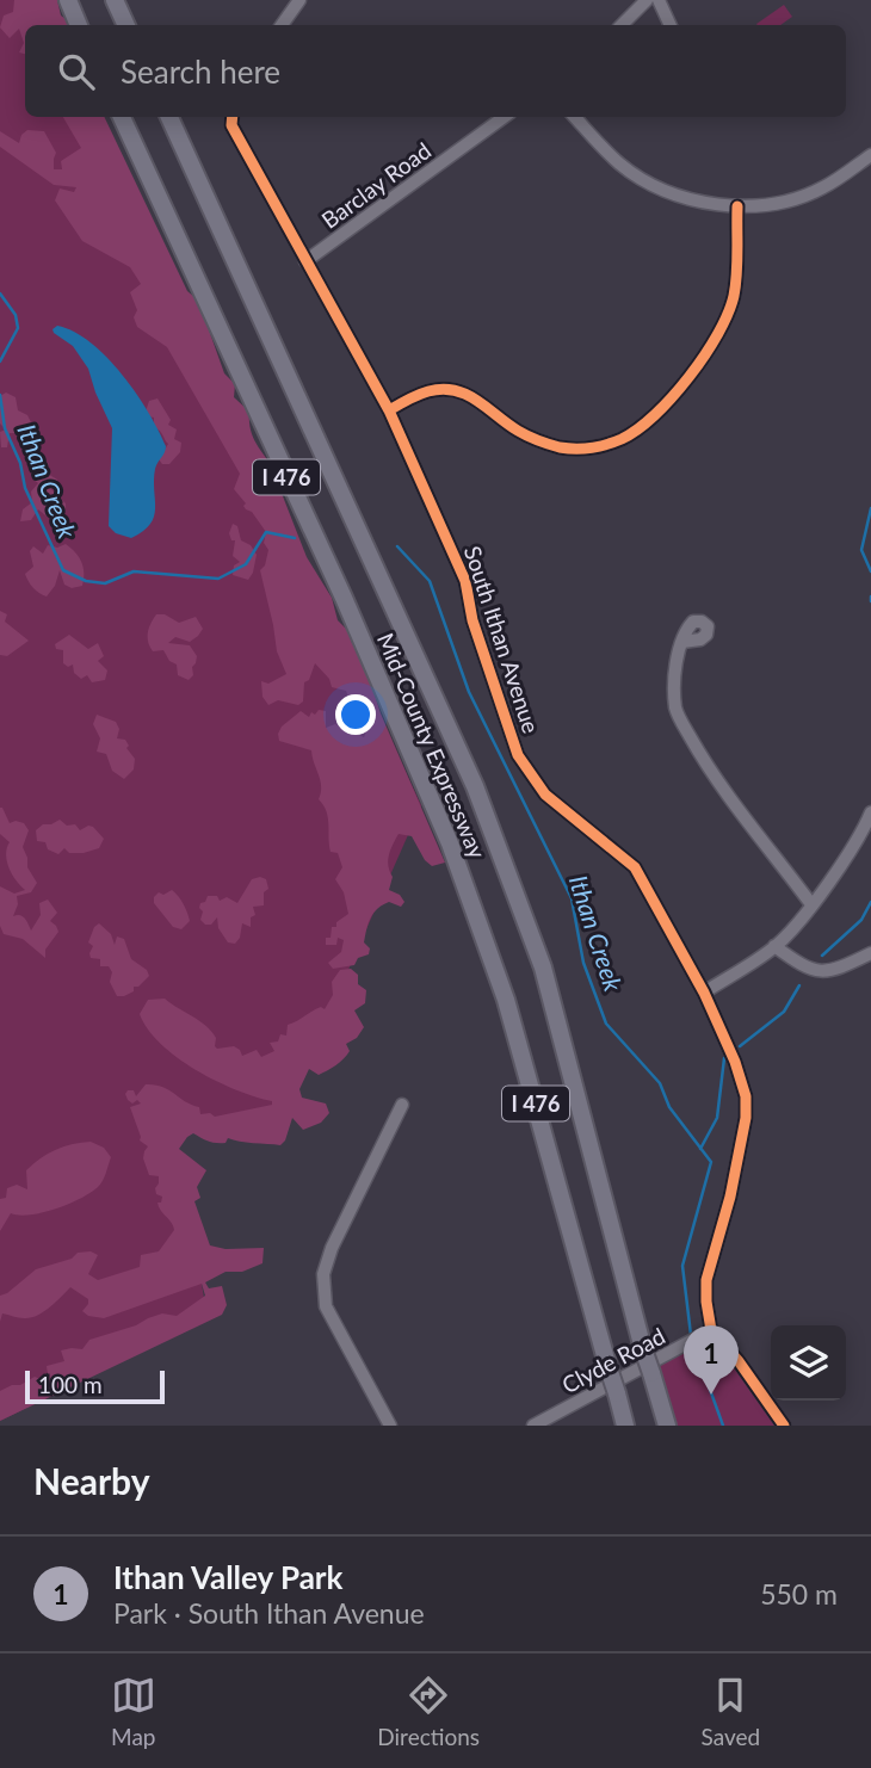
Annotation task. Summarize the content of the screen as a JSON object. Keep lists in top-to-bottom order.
{
  "streets": {
    "highway": ["I 476", "Mid-County Expressway"],
    "street": ["Barclay Road", "South Ithan Avenue", "Clyde Road"]
  },
  "crossings": [
    ["Barclay Road", "South Ithan Avenue"],
    ["South Ithan Avenue", "Clyde Road"]
  ],
  "water": ["Ithan Creek"],
  "scale_bar": "100 m",
  "page": {
    "search": "Search here",
    "pins": "1",
    "scale": "100 m",
    "heading": "Nearby",
    "list": [
      {
        "mark": "1",
        "name": "Ithan Valley Park",
        "note": "Park · South Ithan Avenue",
        "value": "550 m"
      }
    ],
    "nav": ["Map", "Directions", "Saved"]
  }
}
